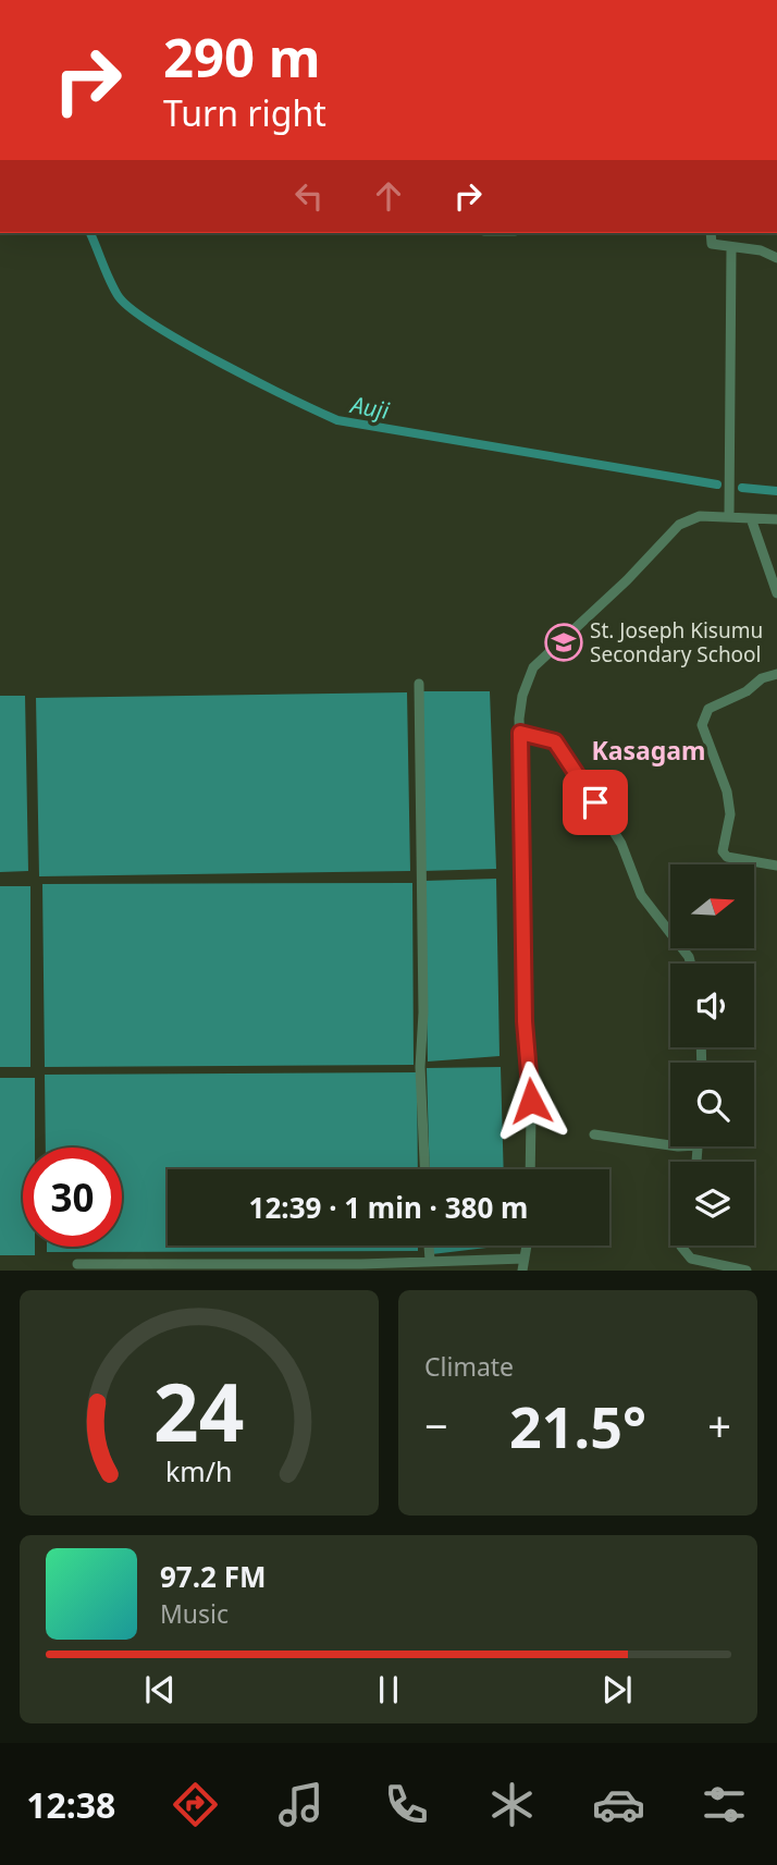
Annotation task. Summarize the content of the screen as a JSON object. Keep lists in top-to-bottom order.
{
  "districts": ["Kasagam"],
  "water": ["Auji"],
  "places": {
    "school or university": ["St. Joseph Kisumu Secondary School"]
  },
  "north": "right",
  "page": {
    "turn": ["290 m", "Turn right"],
    "limit": "30",
    "trip": "12:39 · 1 min · 380 m",
    "tile": "Climate",
    "heat": ["−", "21.5°", "+"],
    "song": ["97.2 FM", "Music"],
    "tabs": "12:38",
    "gauge": ["24", "km/h"]
  }
}
